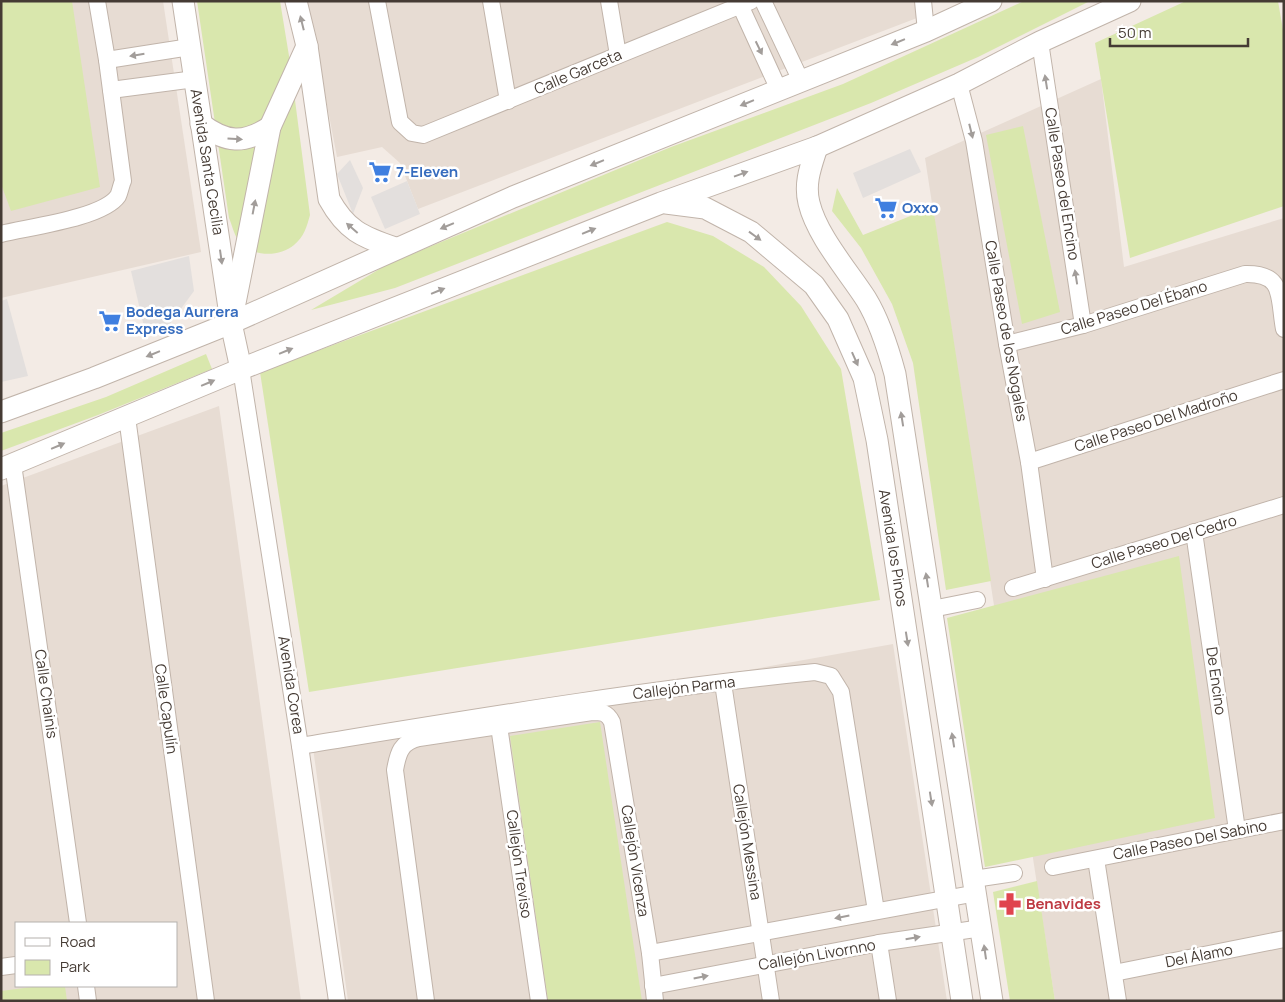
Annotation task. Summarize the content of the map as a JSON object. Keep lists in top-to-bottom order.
{
  "streets": {
    "street": [
      "Calle Garceta",
      "Avenida Santa Cecilia",
      "Calle Paseo del Encino",
      "Calle Paseo Del Ébano",
      "Calle Paseo de los Nogales",
      "Calle Paseo Del Madroño",
      "Calle Paseo Del Cedro",
      "Avenida los Pinos",
      "De Encino",
      "Avenida Corea",
      "Callejón Parma",
      "Calle Chainis",
      "Calle Capulín",
      "Calle Paseo Del Sabino",
      "Callejón Messina",
      "Callejón Vicenza",
      "Callejón Treviso",
      "Callejón Livornno",
      "Del Álamo"
    ]
  },
  "crossings": [
    ["Avenida Santa Cecilia", "Avenida Corea"],
    ["Calle Paseo del Encino", "Calle Paseo Del Ébano"],
    ["Calle Paseo Del Ébano", "Calle Paseo de los Nogales"],
    ["Calle Paseo de los Nogales", "Calle Paseo Del Madroño"],
    ["Calle Paseo de los Nogales", "Calle Paseo Del Cedro"],
    ["Calle Paseo Del Cedro", "De Encino"],
    ["Avenida los Pinos", "Callejón Livornno"],
    ["De Encino", "Calle Paseo Del Sabino"],
    ["Avenida Corea", "Callejón Parma"],
    ["Callejón Parma", "Callejón Messina"],
    ["Callejón Messina", "Callejón Livornno"],
    ["Callejón Vicenza", "Callejón Treviso"],
    ["Callejón Vicenza", "Callejón Livornno"]
  ],
  "one_way": ["Calle Paseo del Encino", "Calle Paseo de los Nogales"],
  "places": {
    "supermarket": ["7-Eleven", "Oxxo", "Bodega Aurrera Express"],
    "pharmacy": ["Benavides"]
  },
  "legend": ["Road", "Park"],
  "scale_bar": "50 m"
}
